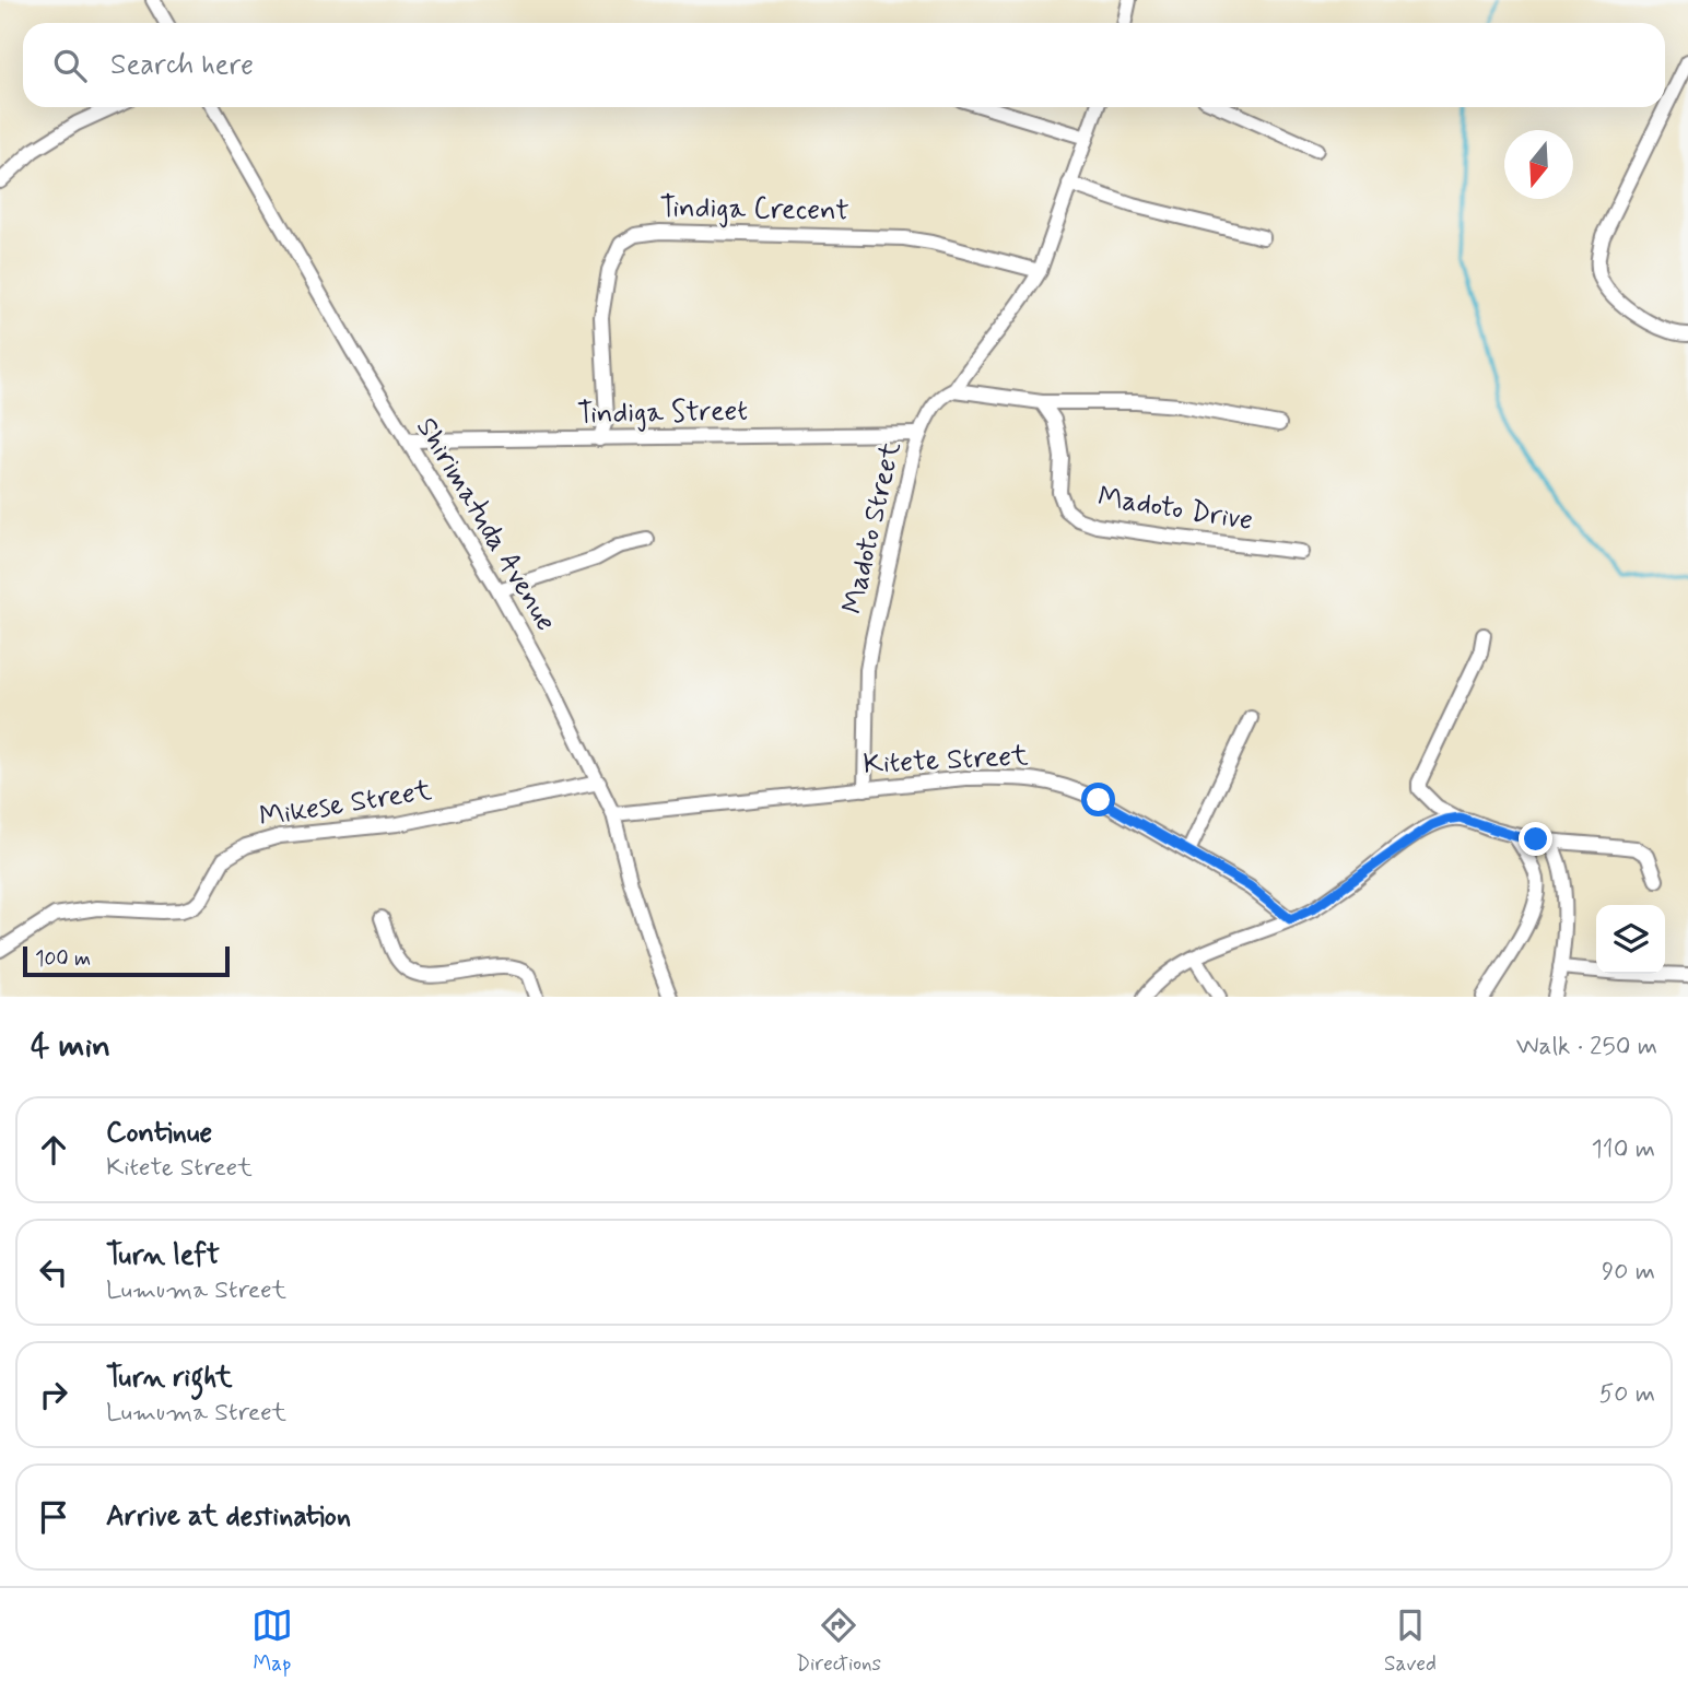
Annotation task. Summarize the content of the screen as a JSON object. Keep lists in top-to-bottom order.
{
  "streets": {
    "street": [
      "Tindiga Crecent",
      "Tindiga Street",
      "Madoto Drive",
      "Shirimatuda Avenue",
      "Madoto Street",
      "Kitete Street",
      "Mikese Street"
    ]
  },
  "crossings": [
    ["Tindiga Crecent", "Tindiga Street"],
    ["Tindiga Crecent", "Madoto Street"],
    ["Tindiga Street", "Shirimatuda Avenue"],
    ["Tindiga Street", "Madoto Street"],
    ["Shirimatuda Avenue", "Kitete Street"],
    ["Shirimatuda Avenue", "Mikese Street"],
    ["Madoto Street", "Kitete Street"]
  ],
  "scale_bar": "100 m",
  "north": "bottom",
  "page": {
    "search": "Search here",
    "scale": "100 m",
    "heading": ["4 min", "Walk · 250 m"],
    "list": [
      ["Continue", "Kitete Street", "110 m"],
      ["Turn left", "Lumuma Street", "90 m"],
      ["Turn right", "Lumuma Street", "50 m"],
      "Arrive at destination"
    ],
    "nav": ["Map", "Directions", "Saved"]
  }
}
